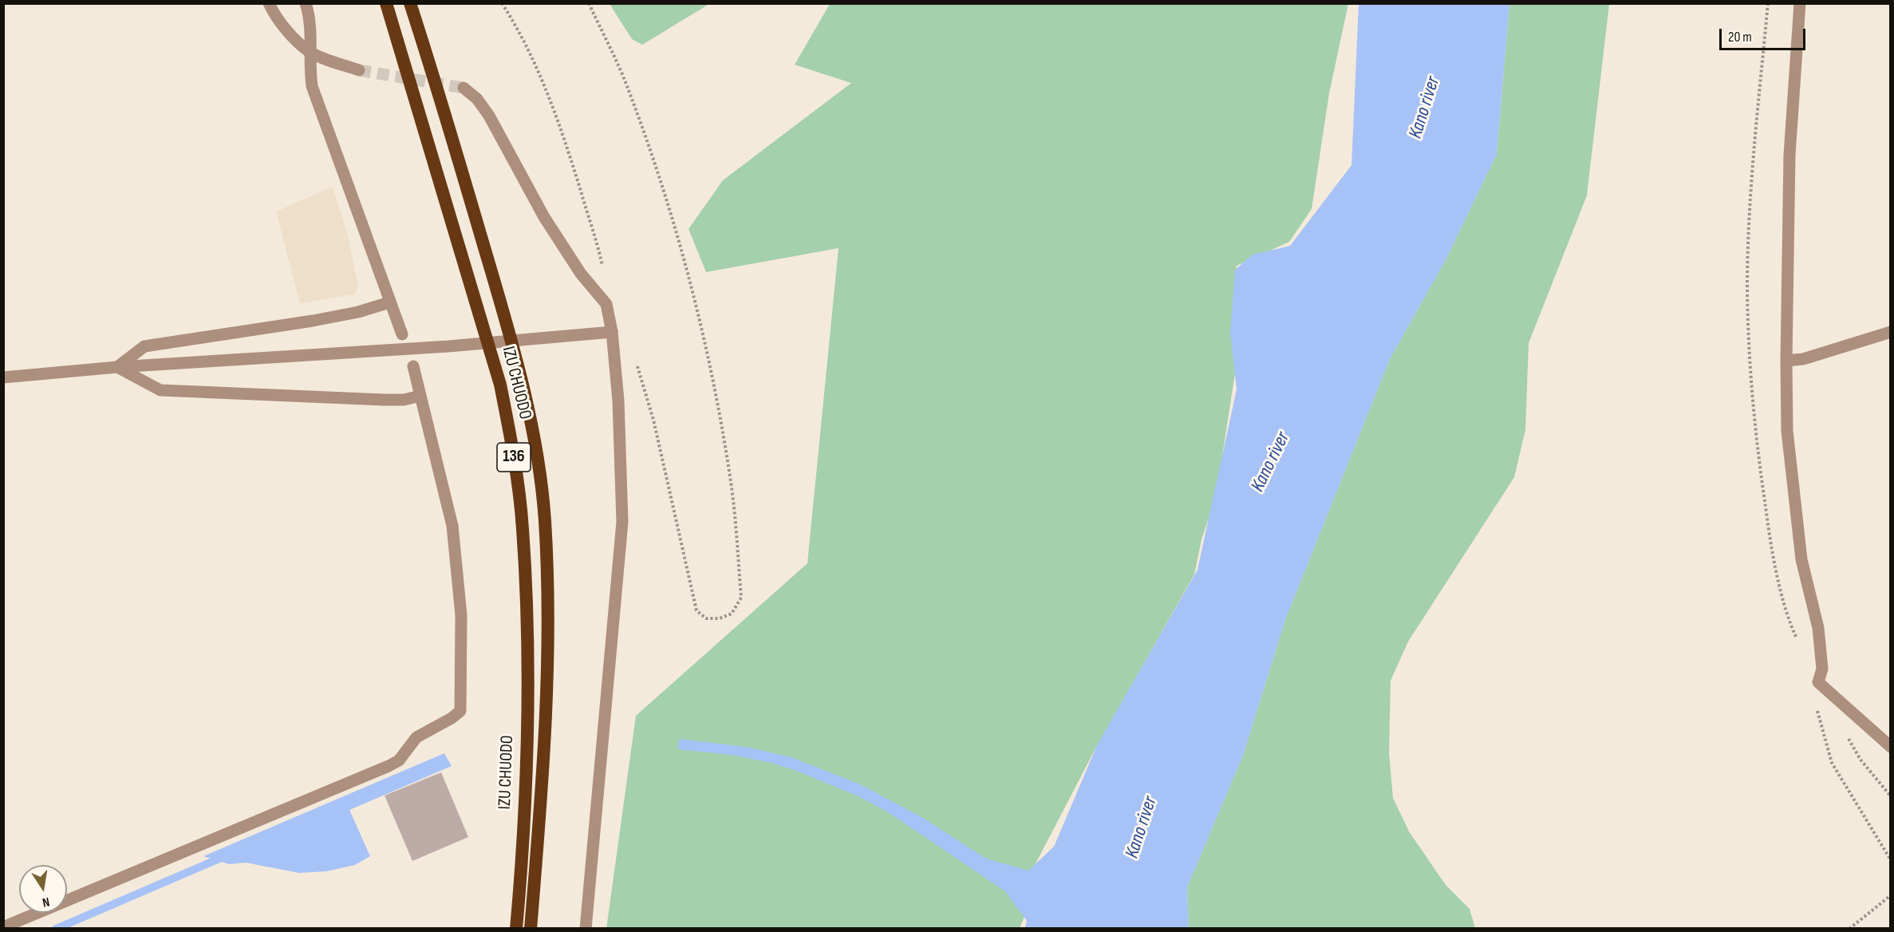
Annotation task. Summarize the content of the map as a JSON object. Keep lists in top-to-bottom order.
{
  "streets": {
    "highway": ["IZU CHUODO", "136"]
  },
  "water": ["Kano river"],
  "scale_bar": "20 m",
  "north": "bottom"
}
